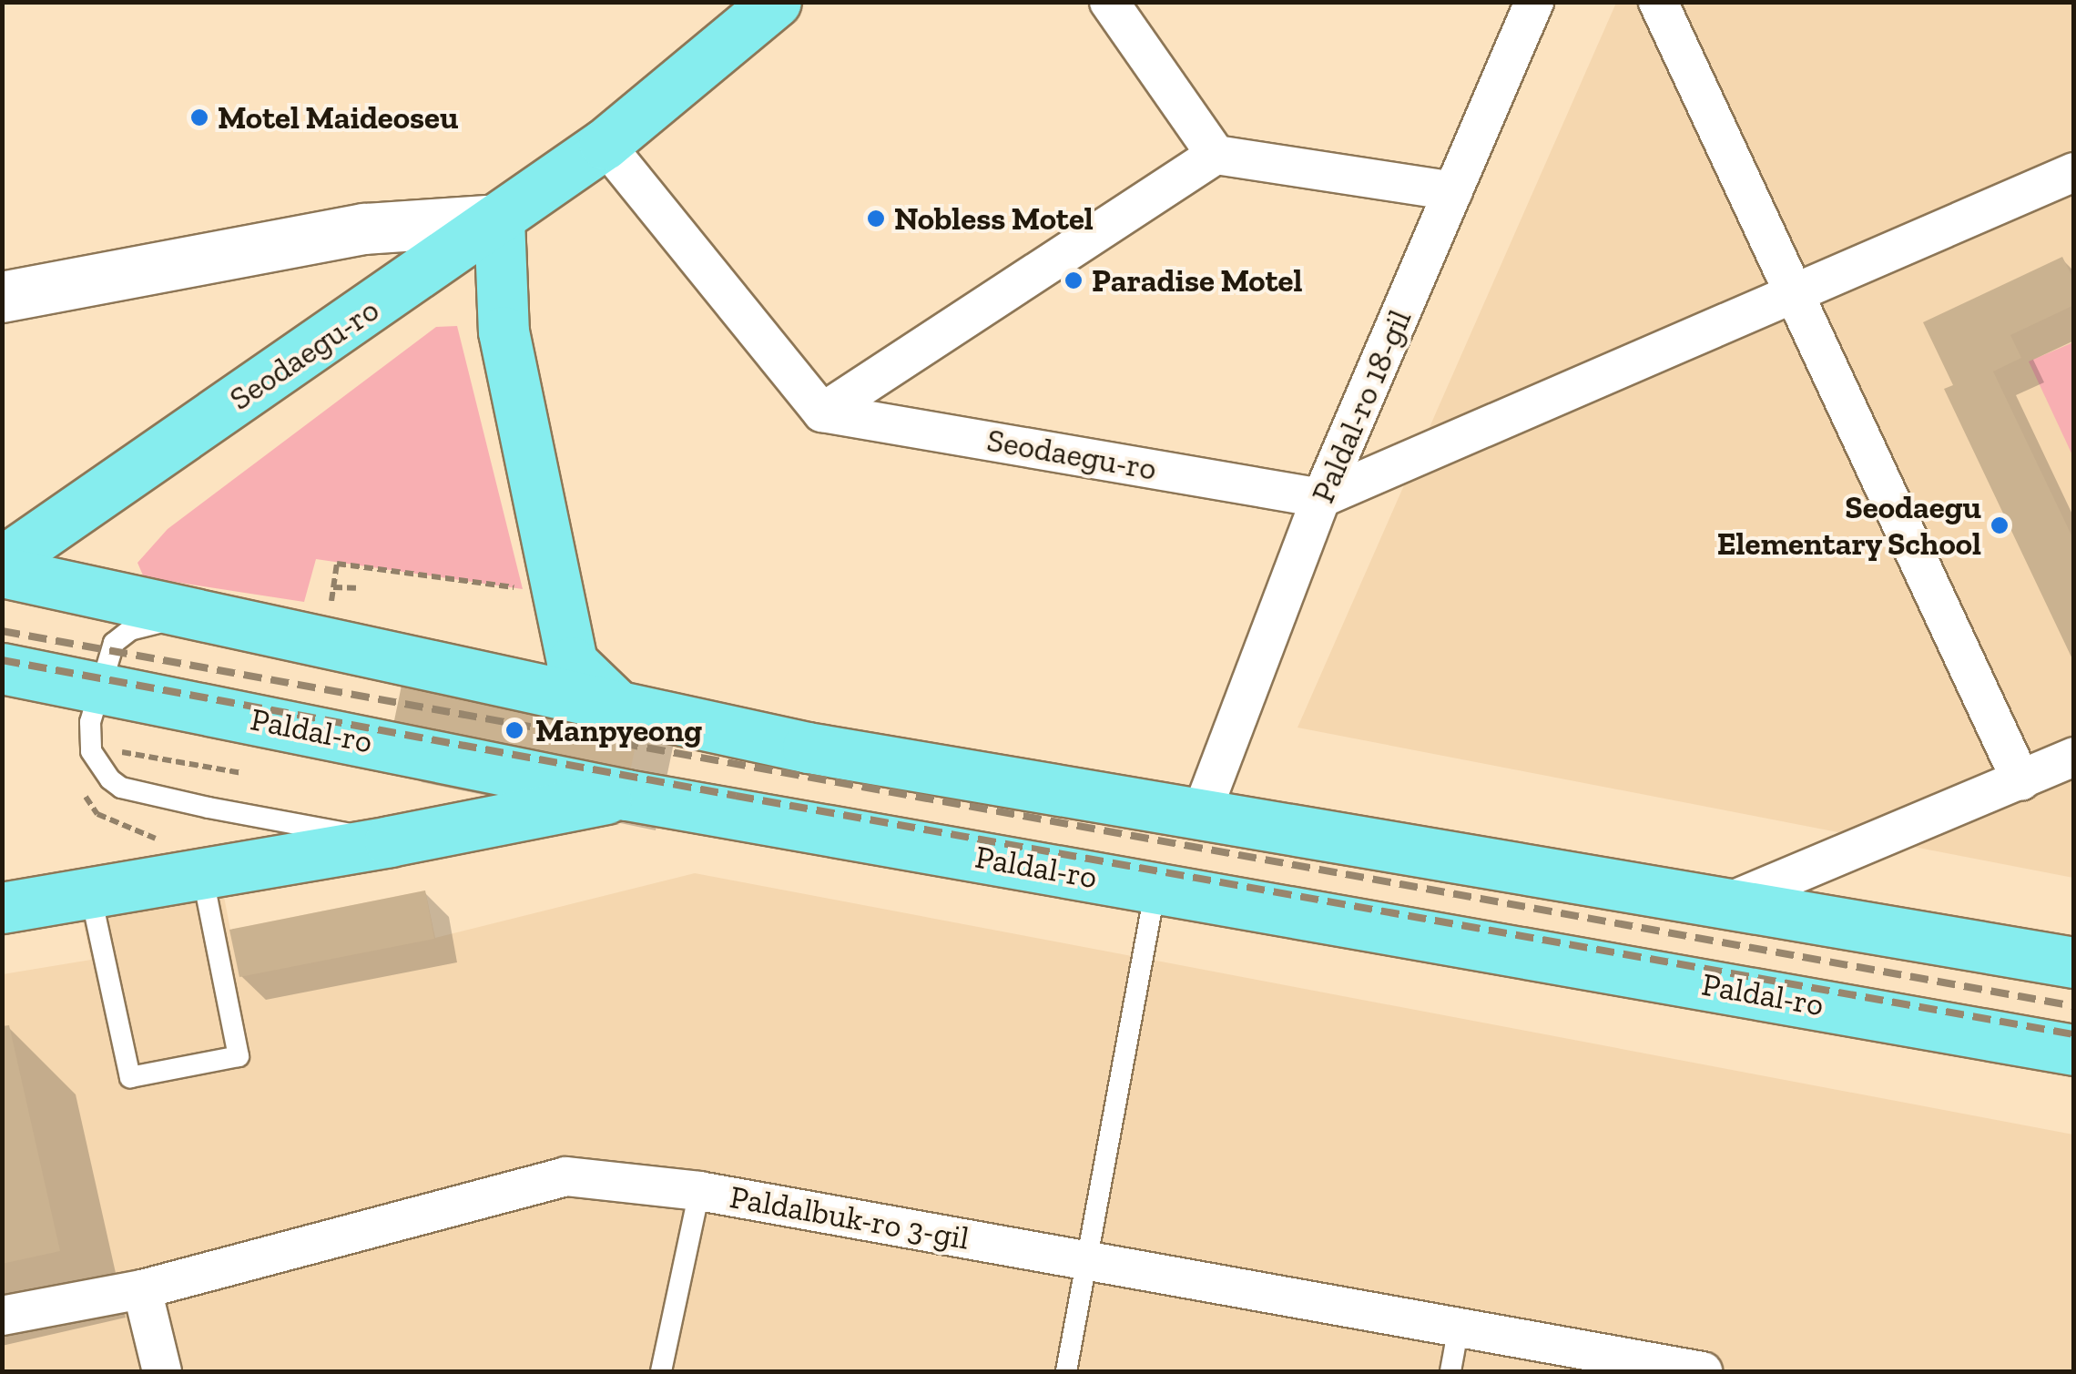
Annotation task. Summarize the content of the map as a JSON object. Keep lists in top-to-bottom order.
{
  "streets": {
    "main road": ["Seodaegu-ro", "Paldal-ro"],
    "street": ["Paldal-ro 18-gil", "Paldalbuk-ro 3-gil"]
  },
  "crossings": [
    ["Seodaegu-ro", "Paldal-ro 18-gil"]
  ],
  "places": [
    "Motel Maideoseu",
    "Nobless Motel",
    "Paradise Motel",
    "Seodaegu Elementary School",
    "Manpyeong"
  ]
}
